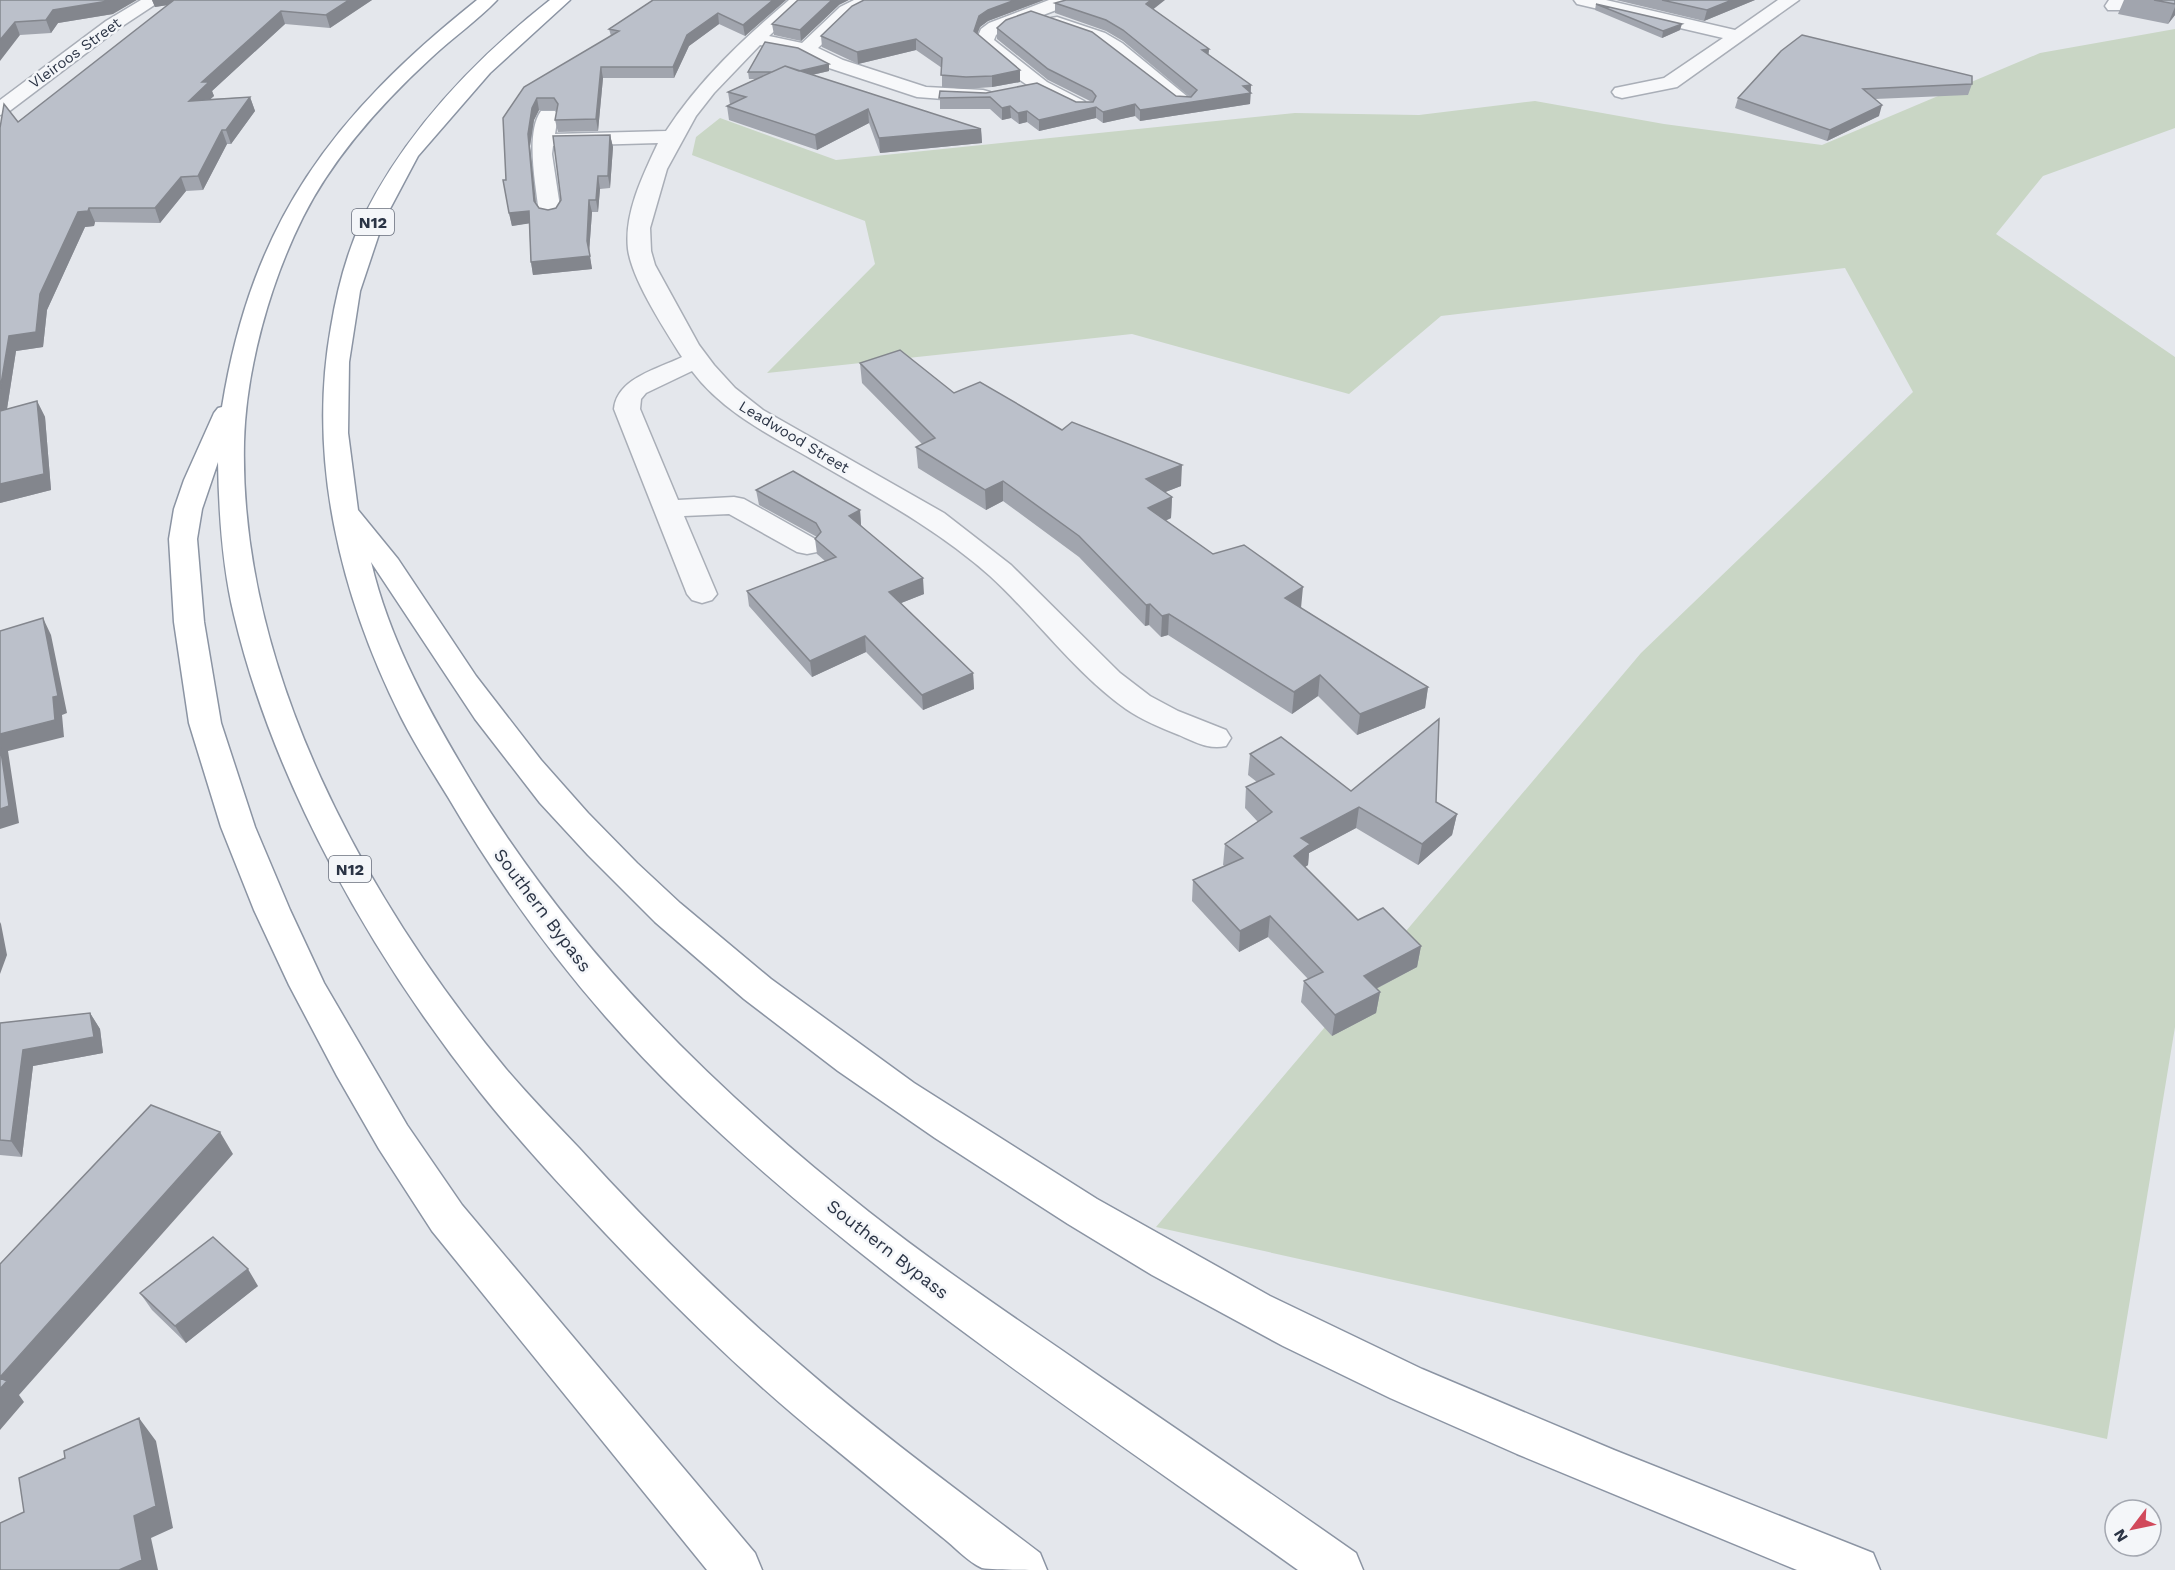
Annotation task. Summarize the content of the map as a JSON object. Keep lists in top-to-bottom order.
{
  "streets": {
    "highway": ["N12", "Southern Bypass"],
    "street": ["Vleiroos Street", "Leadwood Street"]
  },
  "north": "bottom left"
}
